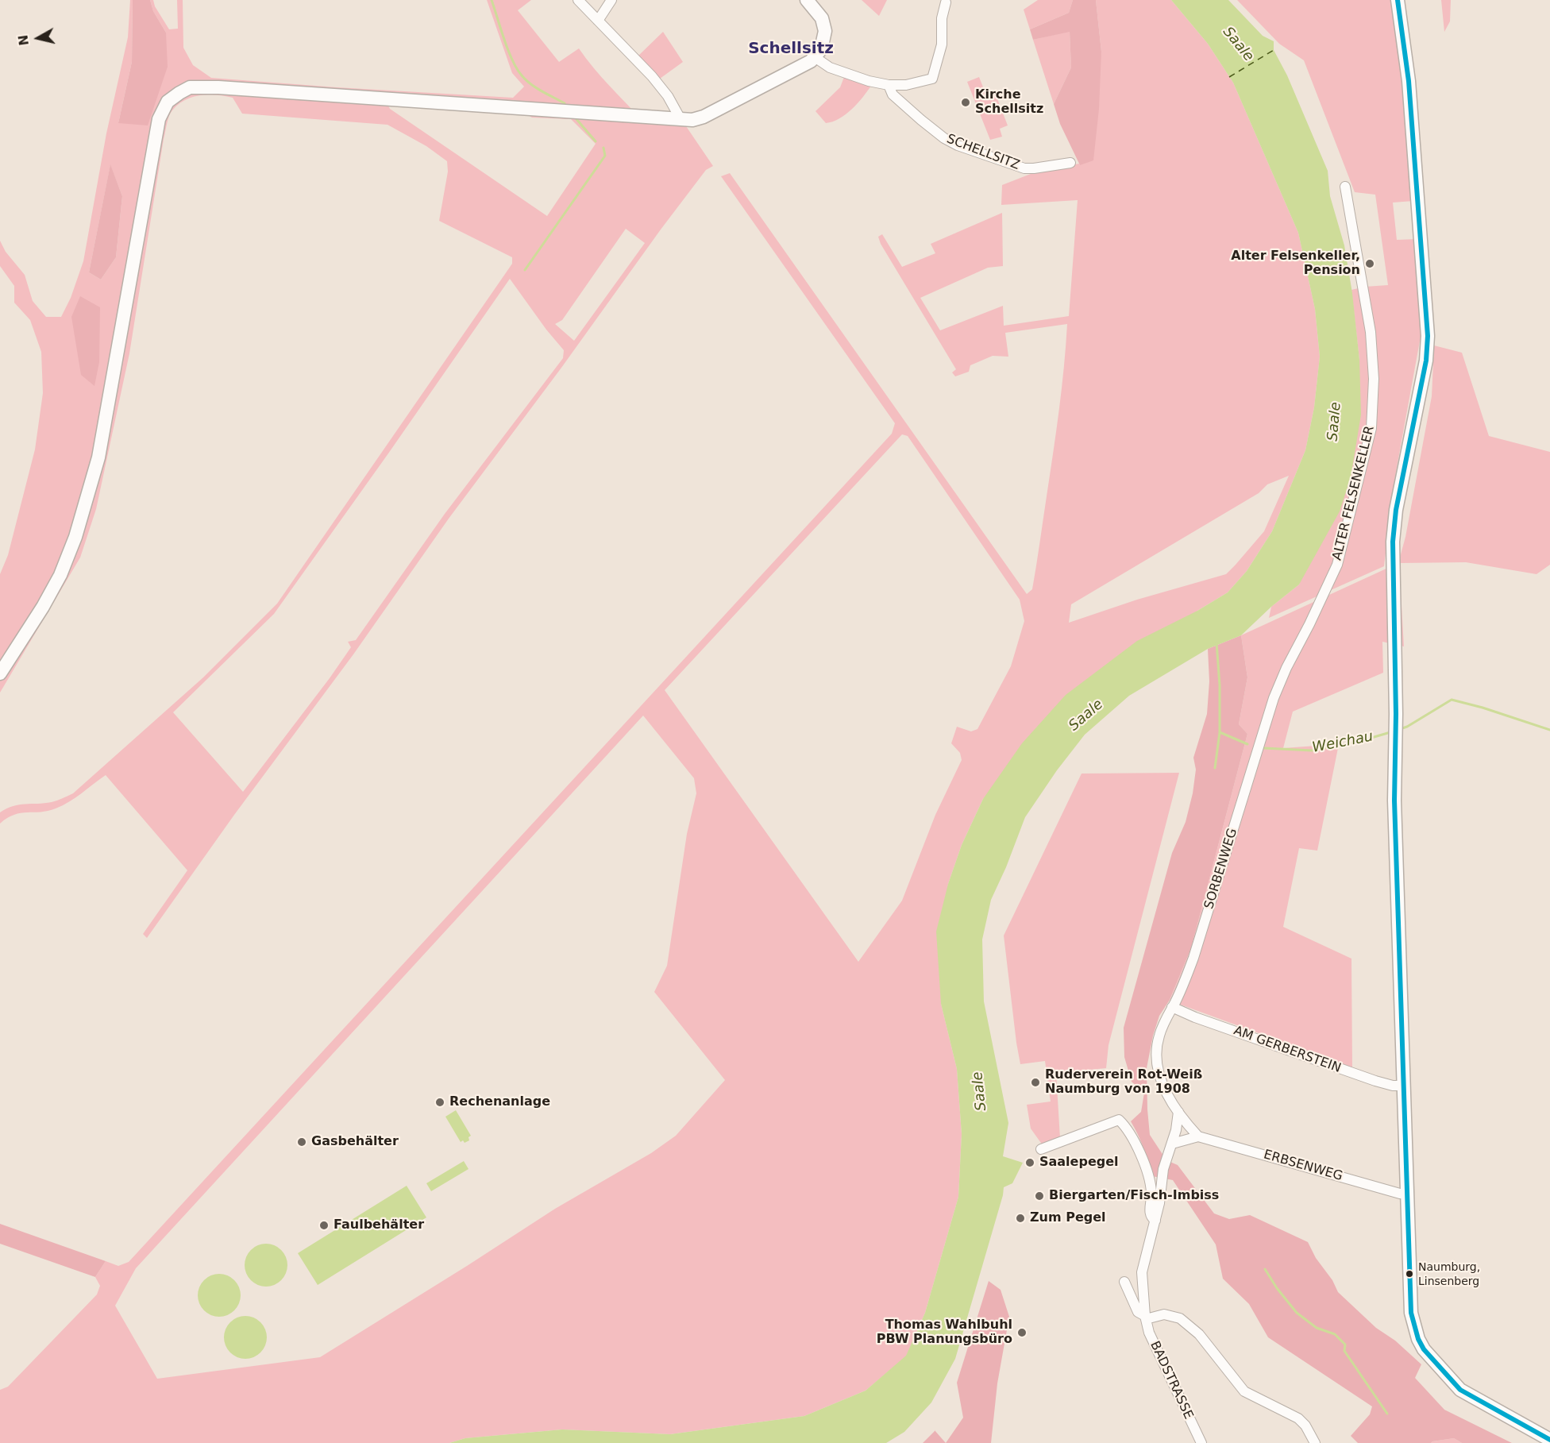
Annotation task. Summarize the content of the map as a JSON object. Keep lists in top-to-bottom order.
{
  "streets": {
    "street": [
      "SCHELLSITZ",
      "ALTER FELSENKELLER",
      "SORBENWEG",
      "AM GERBERSTEIN",
      "ERBSENWEG",
      "BADSTRASSE"
    ]
  },
  "crossings": [
    ["ALTER FELSENKELLER", "SORBENWEG"],
    ["SORBENWEG", "AM GERBERSTEIN"],
    ["SORBENWEG", "ERBSENWEG"]
  ],
  "districts": ["Schellsitz"],
  "water": ["Saale", "Weichau"],
  "places": [
    "Kirche Schellsitz",
    "Alter Felsenkeller, Pension",
    "Ruderverein Rot-Weiß Naumburg von 1908",
    "Rechenanlage",
    "Gasbehälter",
    "Saalepegel",
    "Biergarten/Fisch-Imbiss",
    "Zum Pegel",
    "Faulbehälter",
    "Naumburg, Linsenberg",
    "Thomas Wahlbuhl PBW Planungsbüro"
  ],
  "north": "left"
}
